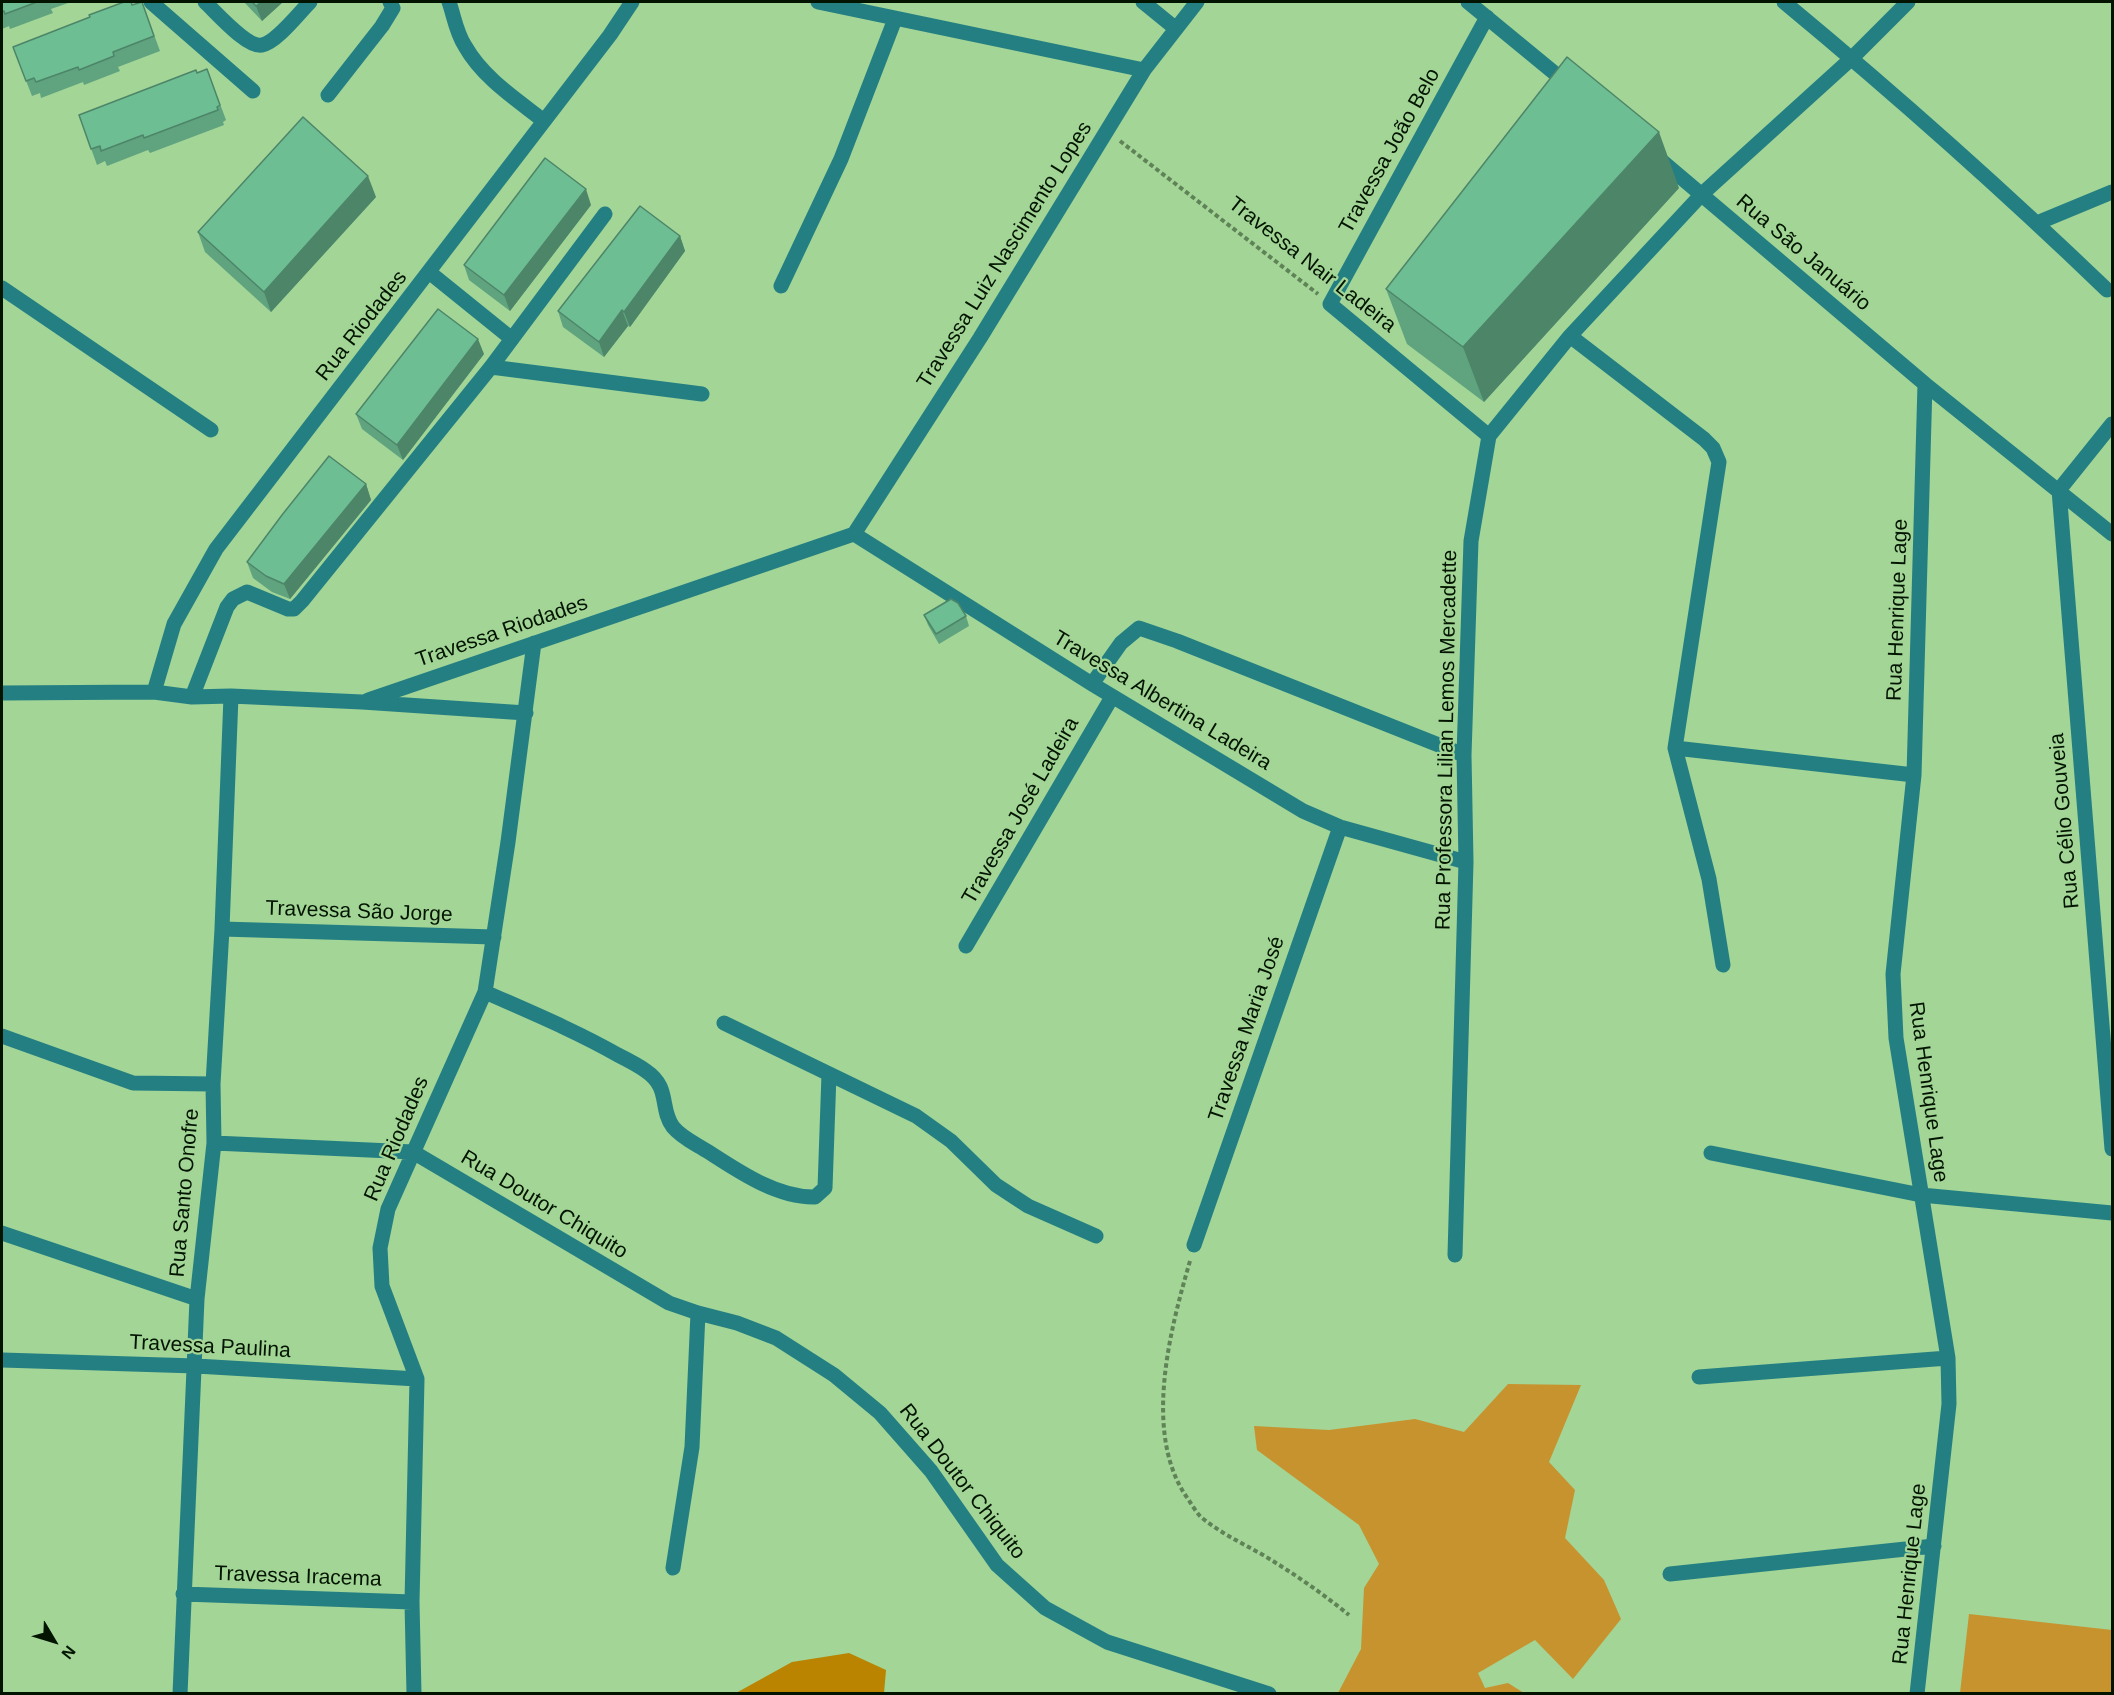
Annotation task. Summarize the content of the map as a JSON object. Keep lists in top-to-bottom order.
{
  "streets": {
    "street": [
      "Travessa João Belo",
      "Rua São Januário",
      "Travessa Luiz Nascimento Lopes",
      "Travessa Nair Ladeira",
      "Rua Riodades",
      "Rua Henrique Lage",
      "Travessa Riodades",
      "Travessa Albertina Ladeira",
      "Rua Professora Lilian Lemos Mercadette",
      "Travessa José Ladeira",
      "Rua Célio Gouveia",
      "Travessa São Jorge",
      "Travessa Maria José",
      "Rua Santo Onofre",
      "Rua Doutor Chiquito",
      "Travessa Paulina",
      "Travessa Iracema"
    ]
  },
  "crossings": [
    ["Travessa João Belo", "Travessa Nair Ladeira"],
    ["Rua São Januário", "Rua Henrique Lage"],
    ["Rua São Januário", "Rua Professora Lilian Lemos Mercadette"],
    ["Rua São Januário", "Rua Célio Gouveia"],
    ["Travessa Luiz Nascimento Lopes", "Travessa Nair Ladeira"],
    ["Travessa Luiz Nascimento Lopes", "Travessa Riodades"],
    ["Travessa Luiz Nascimento Lopes", "Travessa Albertina Ladeira"],
    ["Travessa Nair Ladeira", "Rua Professora Lilian Lemos Mercadette"],
    ["Rua Riodades", "Travessa Riodades"],
    ["Rua Riodades", "Travessa São Jorge"],
    ["Rua Riodades", "Rua Doutor Chiquito"],
    ["Rua Riodades", "Travessa Paulina"],
    ["Rua Riodades", "Travessa Iracema"],
    ["Travessa Riodades", "Travessa Albertina Ladeira"],
    ["Travessa Riodades", "Rua Santo Onofre"],
    ["Travessa Albertina Ladeira", "Rua Professora Lilian Lemos Mercadette"],
    ["Travessa Albertina Ladeira", "Travessa José Ladeira"],
    ["Travessa Albertina Ladeira", "Travessa Maria José"],
    ["Travessa São Jorge", "Rua Santo Onofre"],
    ["Rua Santo Onofre", "Travessa Paulina"],
    ["Rua Santo Onofre", "Travessa Iracema"]
  ],
  "north": "bottom right"
}
